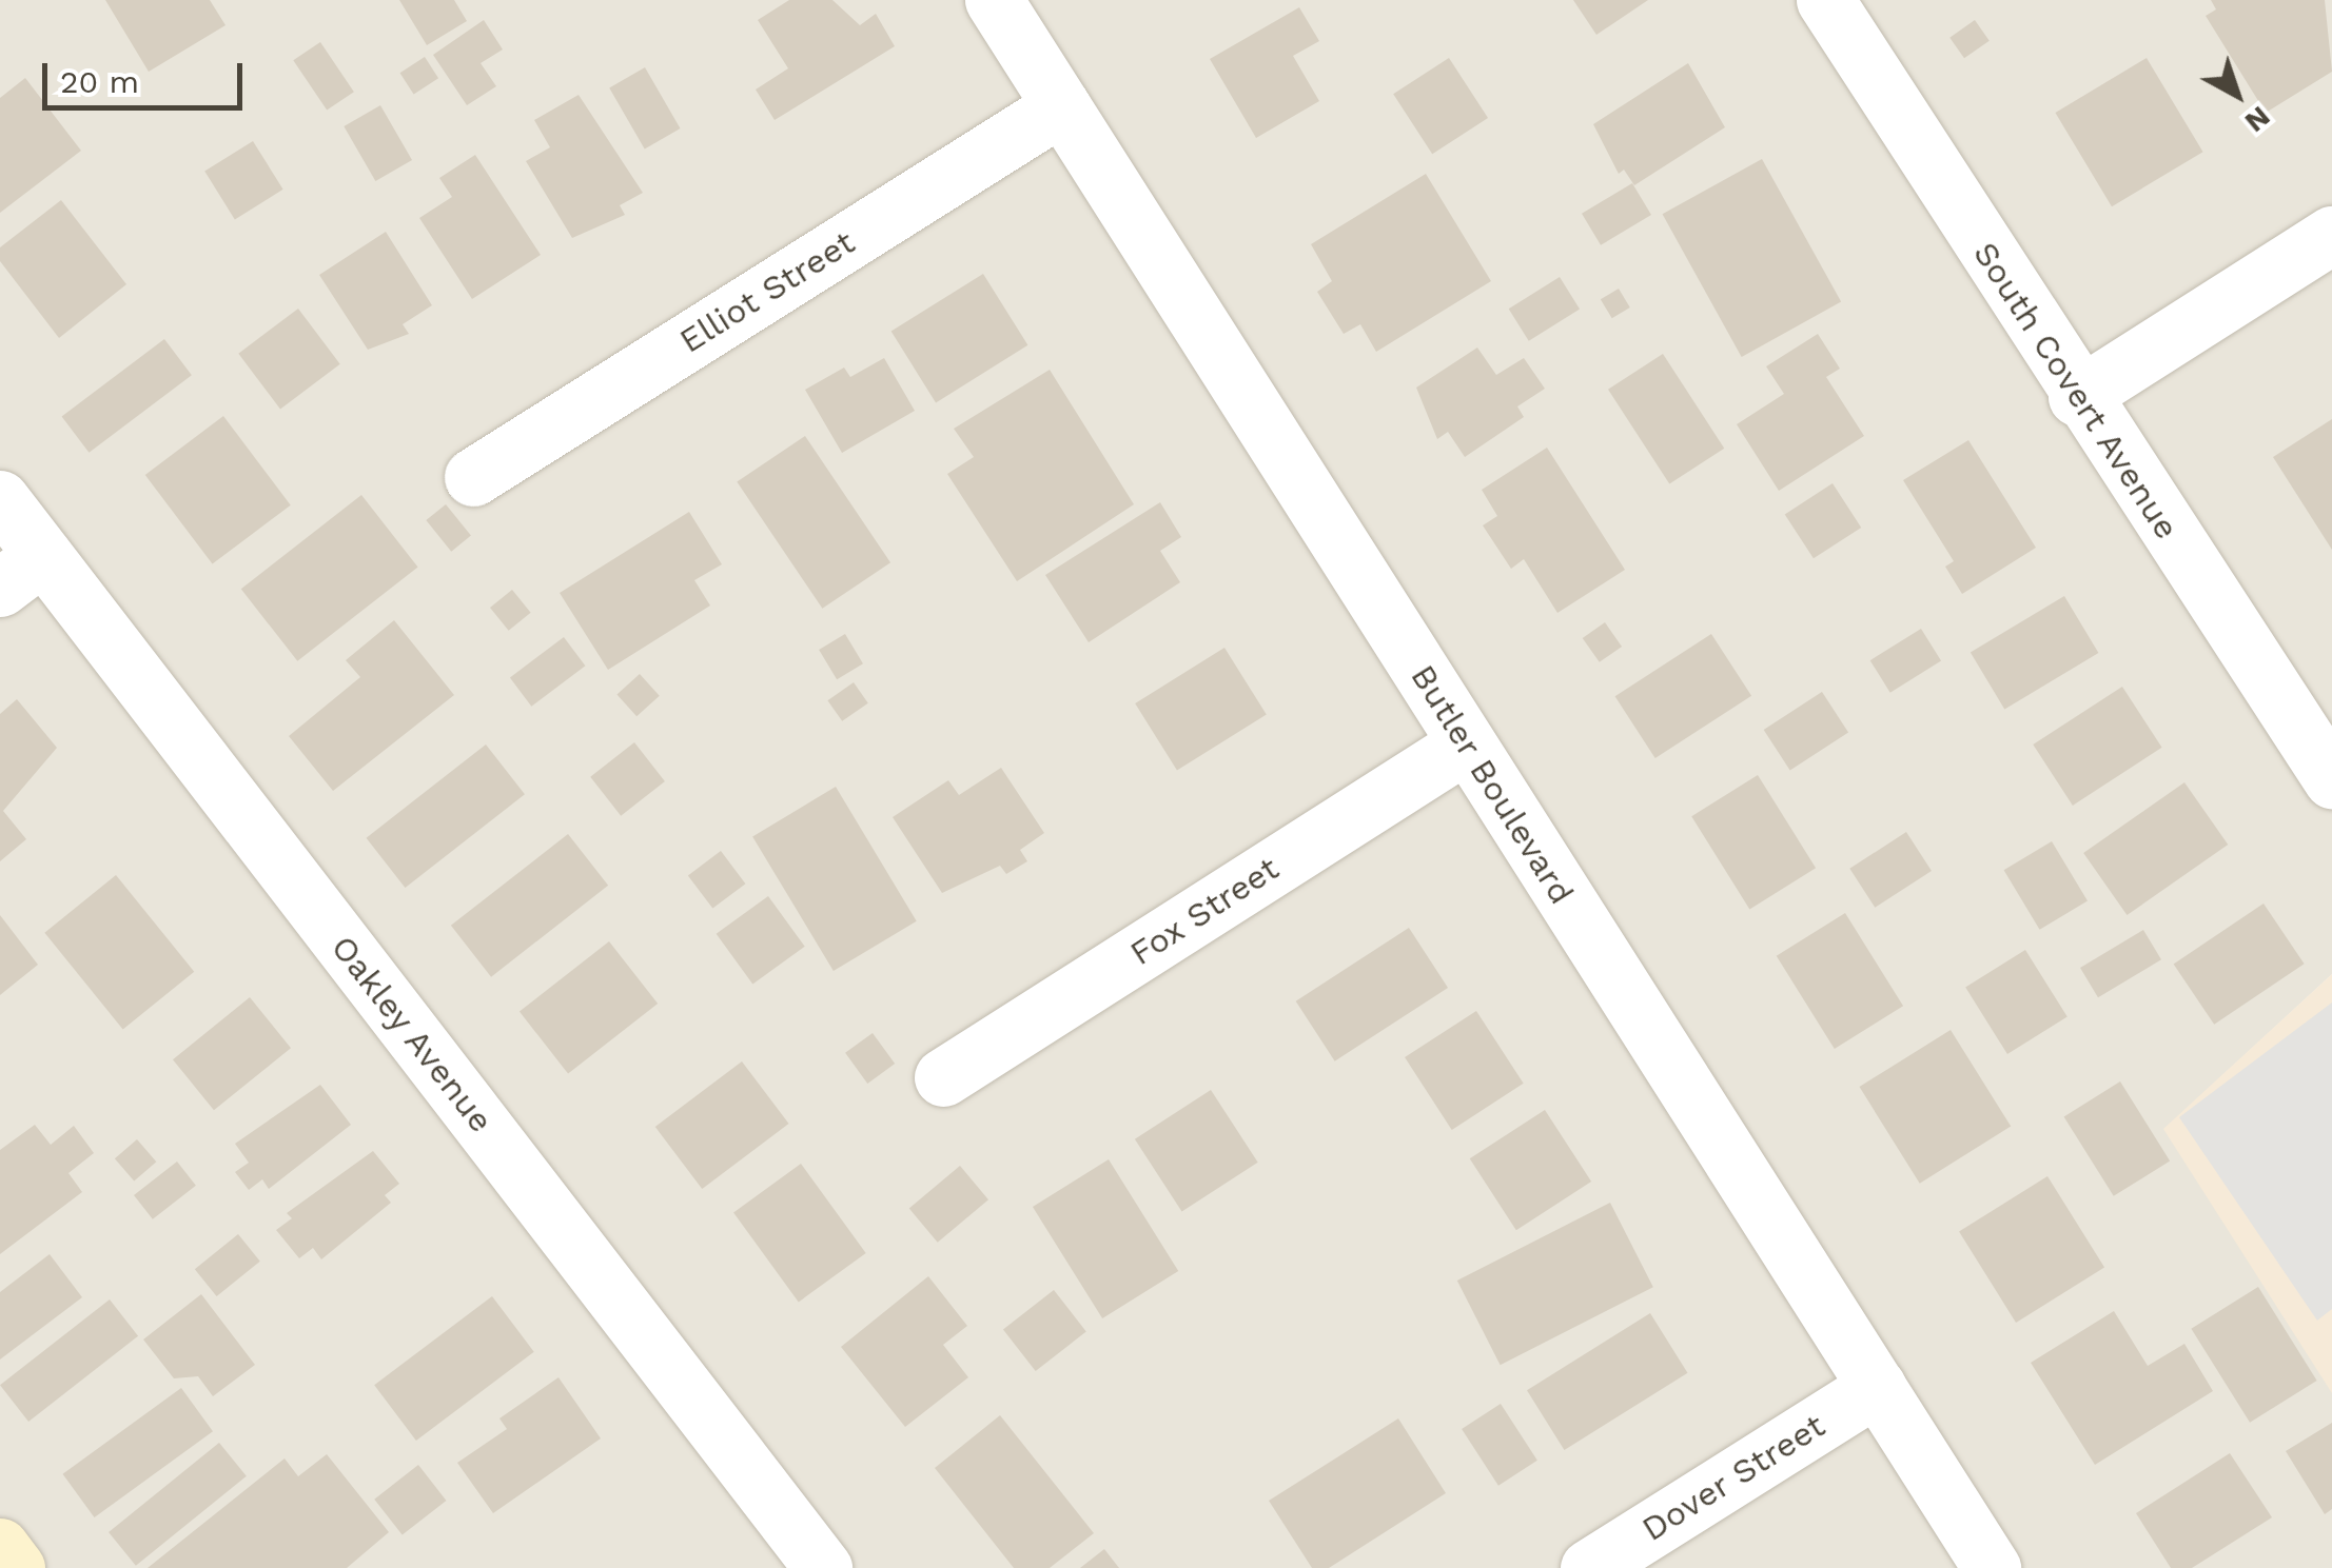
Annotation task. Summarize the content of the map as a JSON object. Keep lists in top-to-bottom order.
{
  "streets": {
    "street": [
      "Elliot Street",
      "South Covert Avenue",
      "Butler Boulevard",
      "Fox Street",
      "Oakley Avenue",
      "Dover Street"
    ]
  },
  "crossings": [
    ["Elliot Street", "Butler Boulevard"],
    ["Butler Boulevard", "Fox Street"],
    ["Butler Boulevard", "Dover Street"]
  ],
  "scale_bar": "20 m",
  "north": "bottom right"
}
